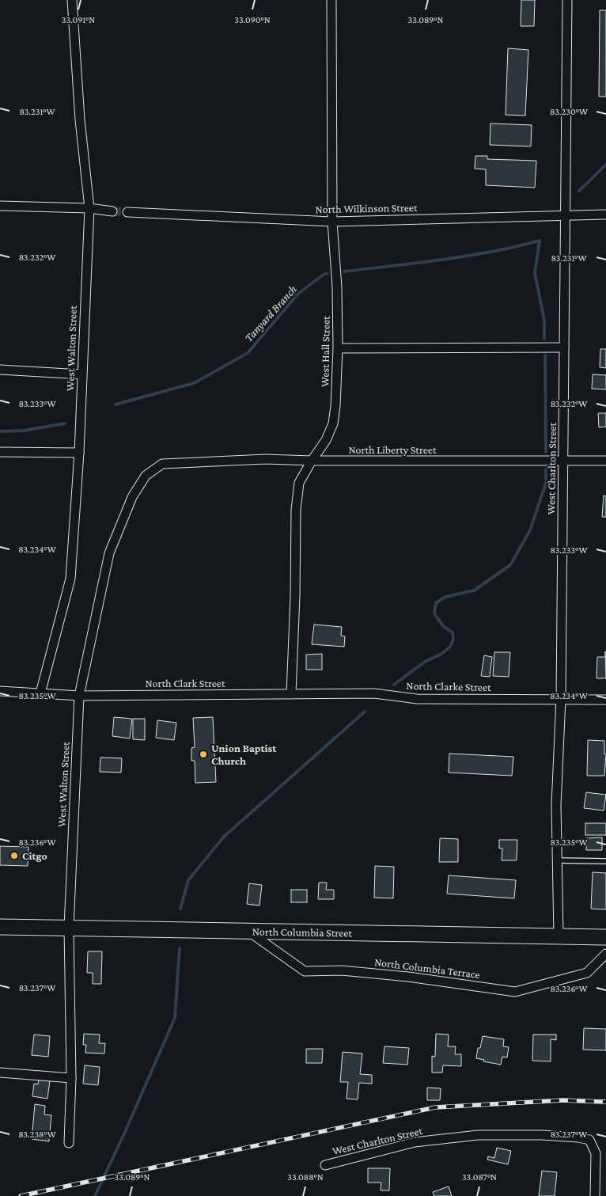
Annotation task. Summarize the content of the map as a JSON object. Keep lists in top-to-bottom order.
{
  "streets": {
    "main road": ["North Columbia Street"],
    "street": [
      "North Wilkinson Street",
      "West Walton Street",
      "West Hall Street",
      "North Liberty Street",
      "West Charlton Street",
      "North Clark Street",
      "North Clarke Street",
      "North Columbia Terrace"
    ]
  },
  "crossings": [
    ["North Wilkinson Street", "West Hall Street"],
    ["North Wilkinson Street", "West Charlton Street"],
    ["West Walton Street", "North Liberty Street"],
    ["West Walton Street", "North Clark Street"],
    ["West Walton Street", "North Columbia Street"],
    ["West Hall Street", "North Liberty Street"],
    ["West Hall Street", "North Clark Street"],
    ["West Hall Street", "North Clarke Street"],
    ["North Liberty Street", "West Charlton Street"],
    ["West Charlton Street", "North Clarke Street"],
    ["West Charlton Street", "North Columbia Street"],
    ["North Clark Street", "North Clarke Street"],
    ["North Columbia Street", "North Columbia Terrace"]
  ],
  "water": ["Tanyard Branch"],
  "places": ["Union Baptist Church", "Citgo"],
  "coordinates": [
    "33.091°N",
    "33.090°N",
    "33.089°N",
    "83.231°W",
    "83.230°W",
    "83.232°W",
    "83.233°W",
    "83.234°W",
    "83.235°W",
    "83.236°W",
    "83.237°W",
    "83.238°W",
    "33.088°N",
    "33.087°N"
  ]
}
